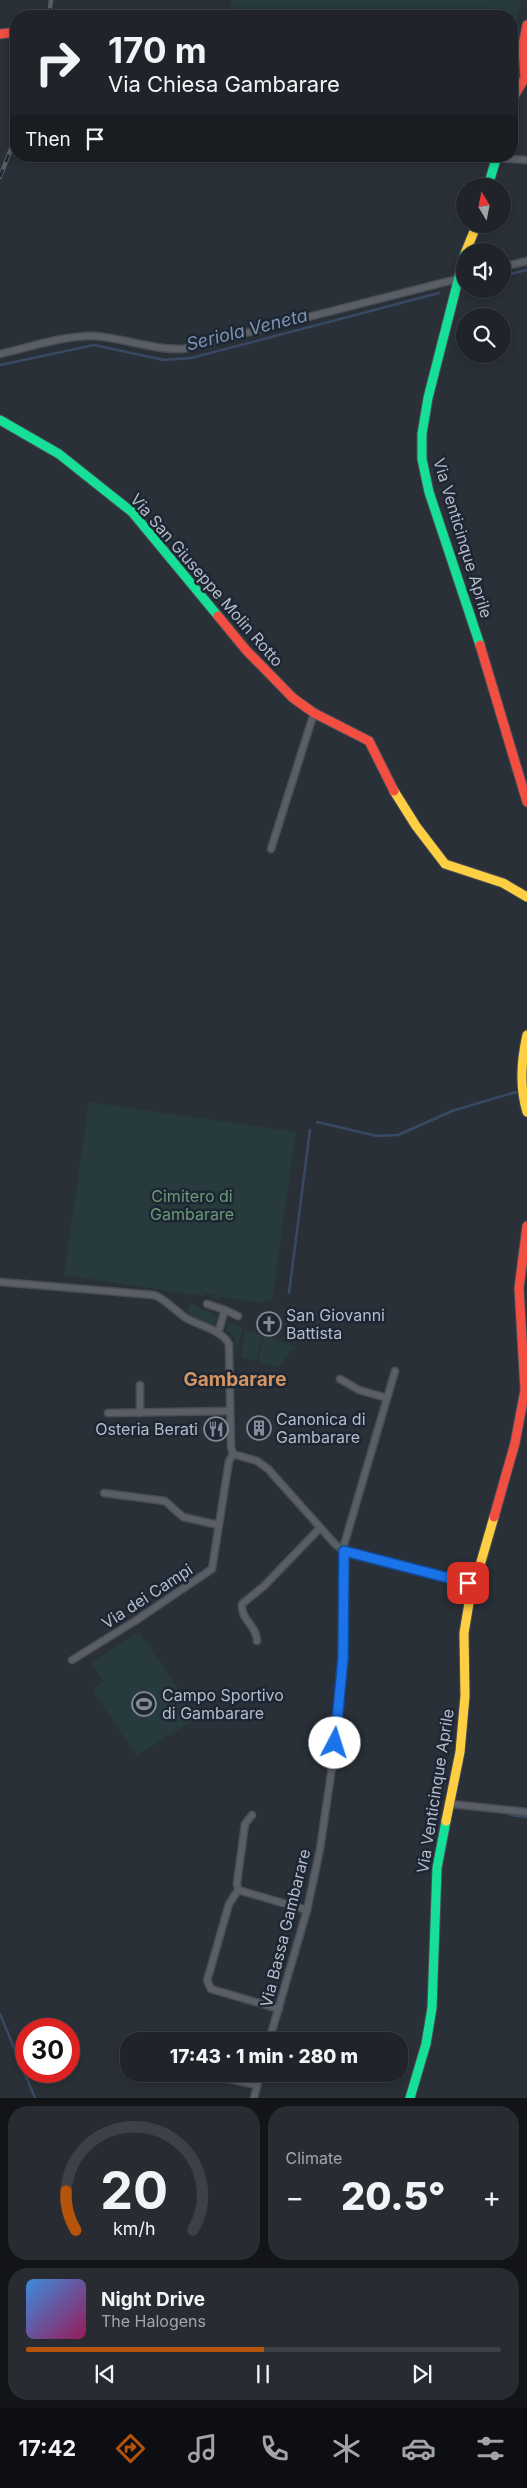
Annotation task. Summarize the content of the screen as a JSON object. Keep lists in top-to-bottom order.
{
  "streets": {
    "street": [
      "Via Venticinque Aprile",
      "Via San Giuseppe Molin Rotto",
      "Via dei Campi",
      "Via Bassa Gambarare"
    ]
  },
  "districts": ["Gambarare"],
  "water": ["Seriola Veneta"],
  "parks": ["Cimitero di Gambarare"],
  "places": {
    "church": ["San Giovanni Battista"],
    "building": ["Canonica di Gambarare"],
    "restaurant": ["Osteria Berati"],
    "sports": ["Campo Sportivo di Gambarare"]
  },
  "north": "top",
  "page": {
    "turn": ["170 m", "Via Chiesa Gambarare"],
    "then": "Then",
    "limit": "30",
    "trip": "17:43 · 1 min · 280 m",
    "tile": "Climate",
    "heat": ["−", "20.5°", "+"],
    "song": ["Night Drive", "The Halogens"],
    "tabs": "17:42",
    "gauge": ["20", "km/h"]
  }
}
